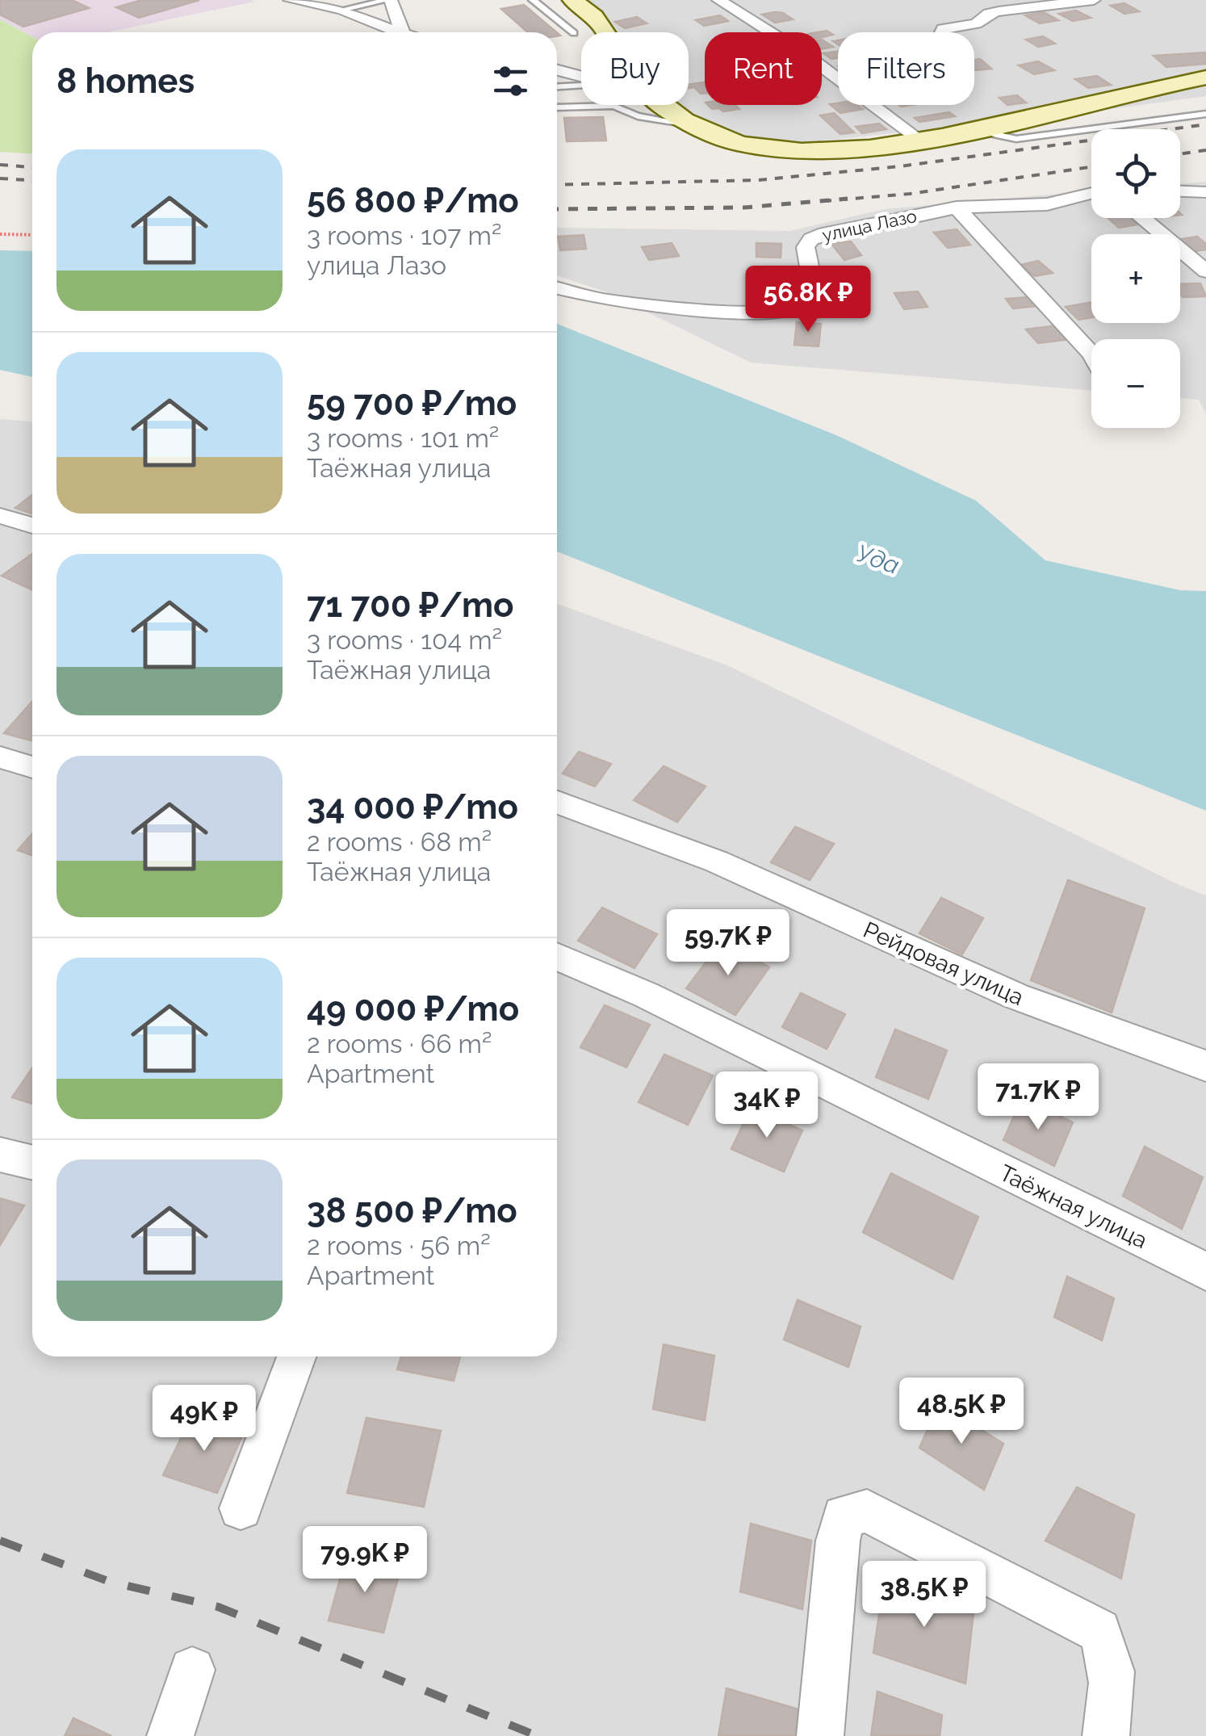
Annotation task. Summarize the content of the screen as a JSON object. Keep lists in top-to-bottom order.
{
  "streets": {
    "street": ["улица Лазо", "Рейдовая улица", "Таёжная улица"]
  },
  "water": ["Уда"],
  "page": {
    "chip": ["Buy", "Rent", "Filters"],
    "heading": "8 homes",
    "map_buttons": ["+", "−"],
    "list": [
      {
        "name": "56 800 ₽/mo",
        "note": "3 rooms · 107 m² · улица Лазо"
      },
      {
        "name": "59 700 ₽/mo",
        "note": "3 rooms · 101 m² · Таёжная улица"
      },
      {
        "name": "71 700 ₽/mo",
        "note": "3 rooms · 104 m² · Таёжная улица"
      },
      {
        "name": "34 000 ₽/mo",
        "note": "2 rooms · 68 m² · Таёжная улица"
      },
      {
        "name": "49 000 ₽/mo",
        "note": "2 rooms · 66 m² · Apartment"
      },
      {
        "name": "38 500 ₽/mo",
        "note": "2 rooms · 56 m² · Apartment"
      }
    ],
    "price": [
      "56.8K ₽",
      "59.7K ₽",
      "71.7K ₽",
      "34K ₽",
      "48.5K ₽",
      "49K ₽",
      "79.9K ₽",
      "38.5K ₽"
    ]
  }
}
